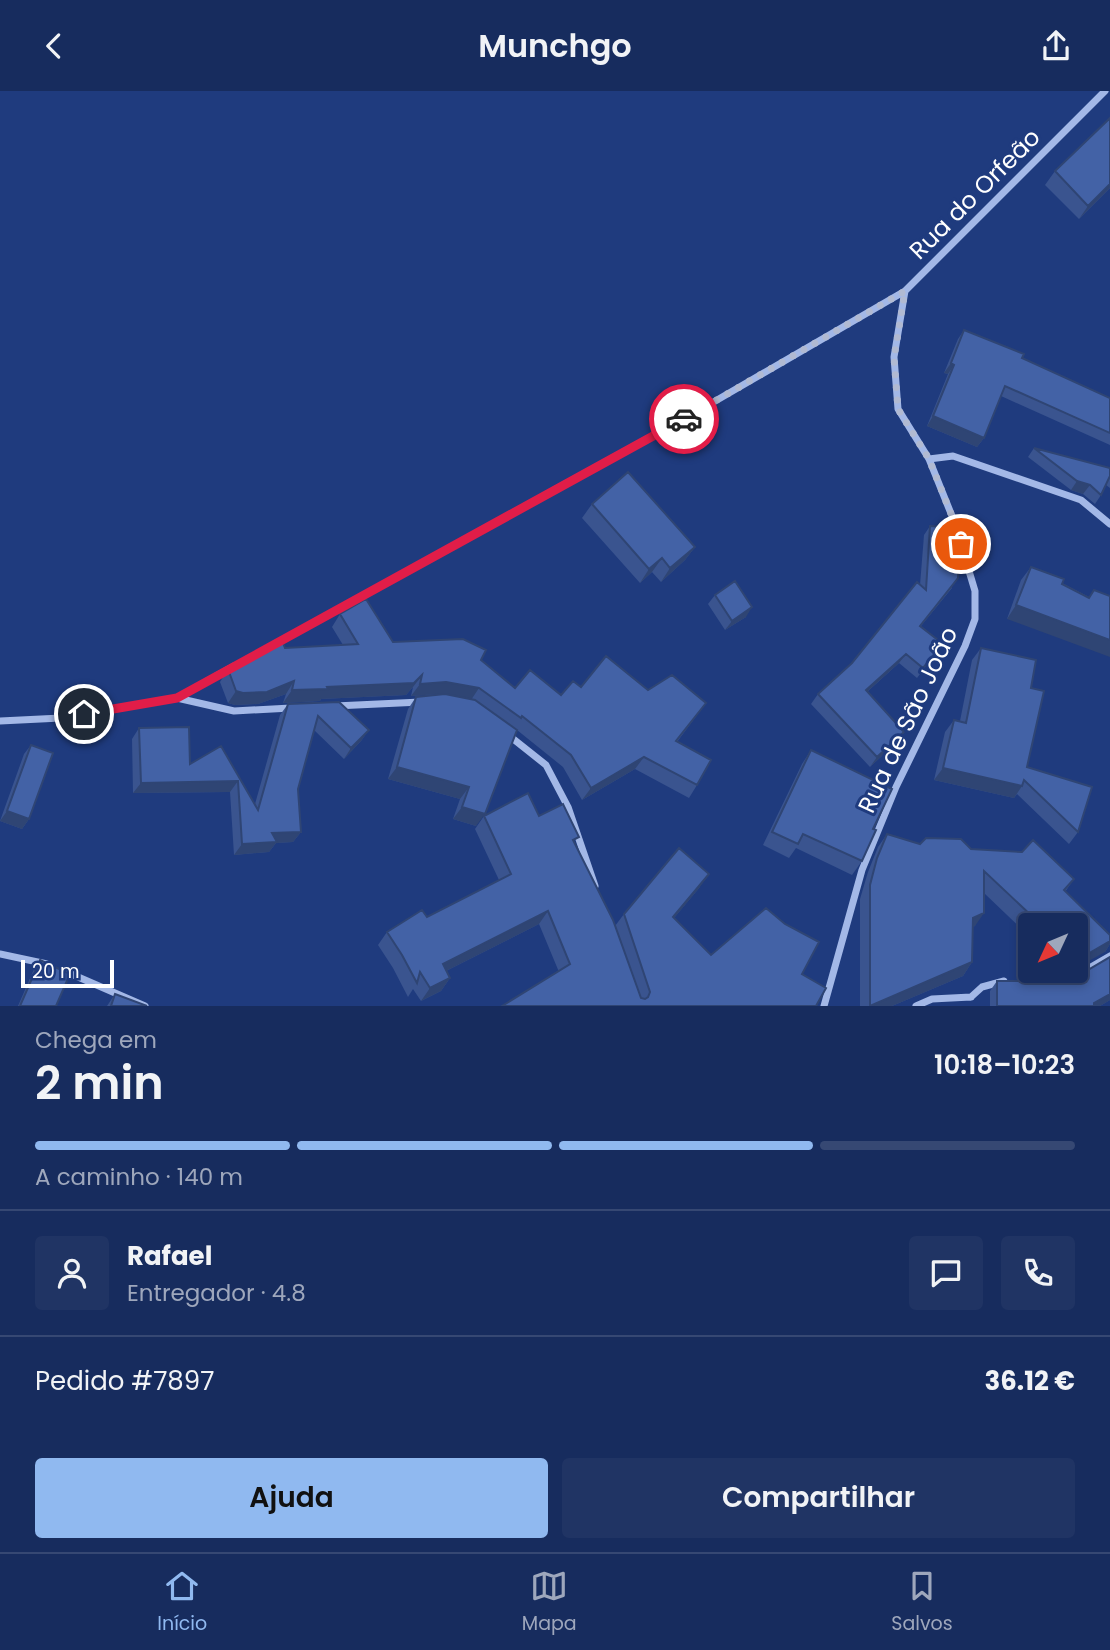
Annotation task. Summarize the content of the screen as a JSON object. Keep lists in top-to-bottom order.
{
  "streets": {
    "street": ["Rua do Orfeão", "Rua de São João"]
  },
  "crossings": [
    ["Rua do Orfeão", "Rua de São João"]
  ],
  "scale_bar": "20 m",
  "north": "bottom left",
  "page": {
    "header": "Munchgo",
    "scale": "20 m",
    "heading": ["2 min", "Chega em", "10:18–10:23"],
    "panel": [
      "Rafael",
      "Entregador · 4.8",
      "Pedido #7897",
      "36.12 €"
    ],
    "bar": "A caminho · 140 m",
    "buttons": ["Ajuda", "Compartilhar"],
    "tabs": ["Início", "Mapa", "Salvos"]
  }
}
